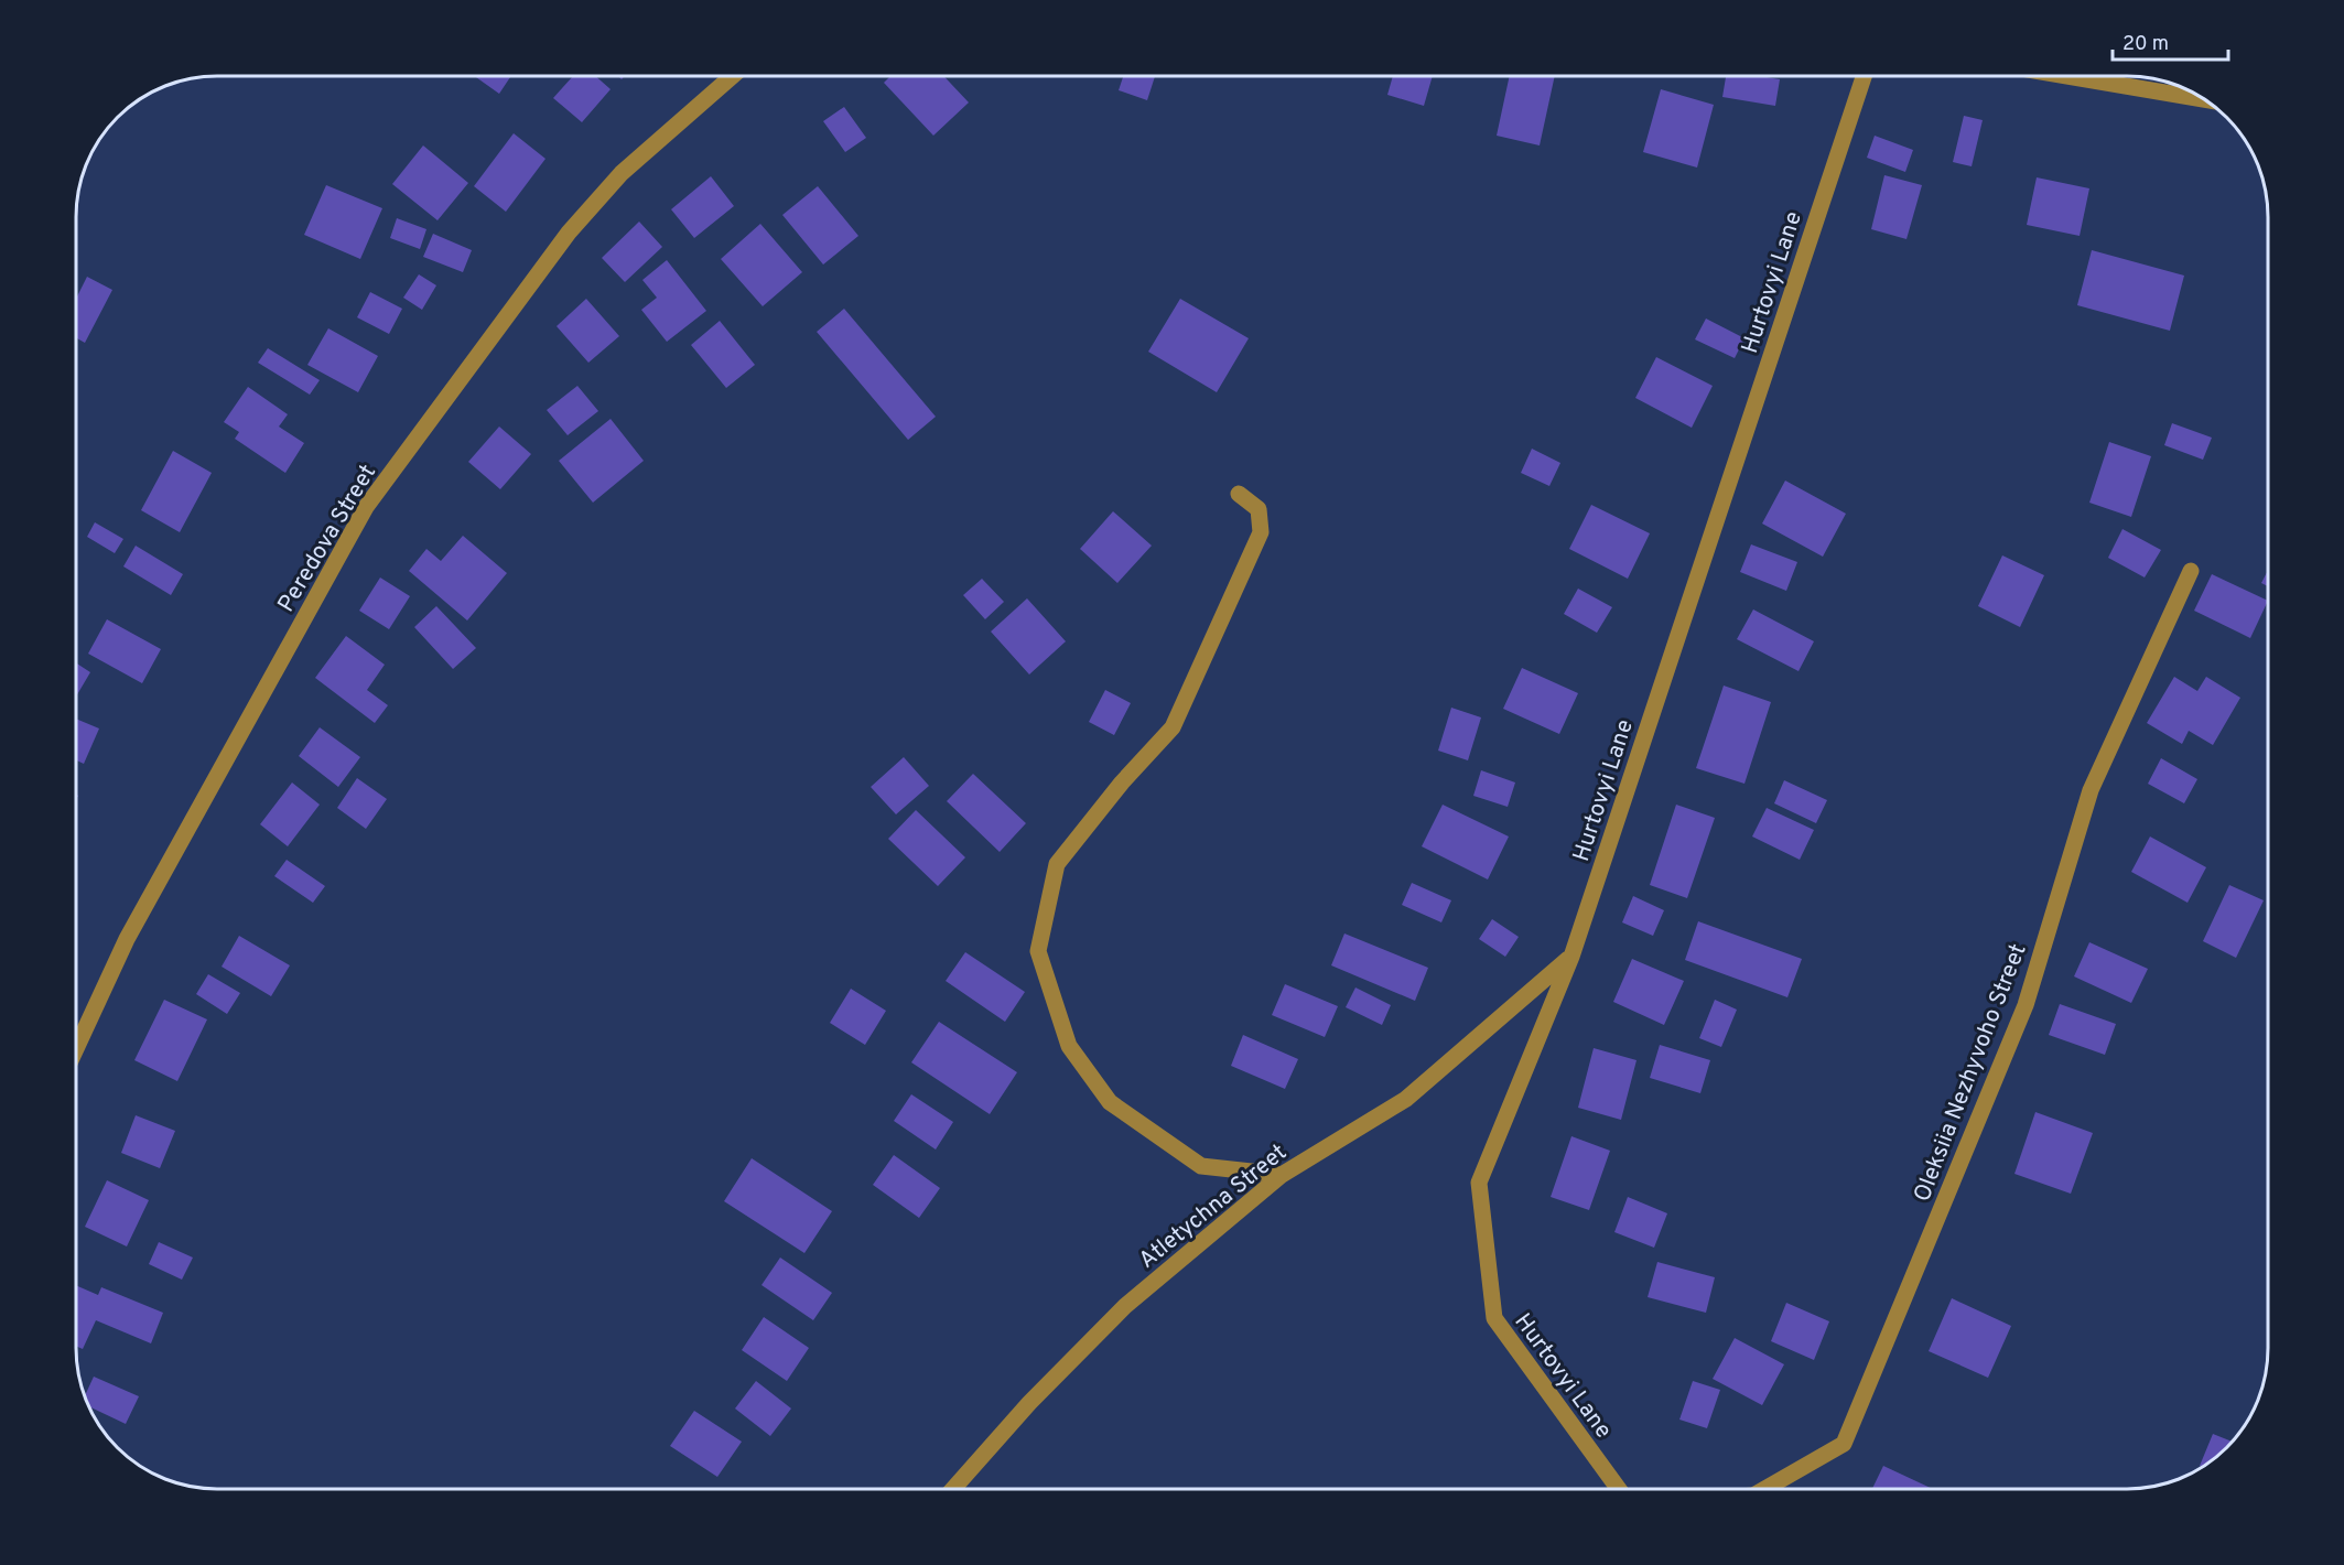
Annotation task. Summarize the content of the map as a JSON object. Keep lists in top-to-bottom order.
{
  "streets": {
    "street": [
      "Hurtovyi Lane",
      "Peredova Street",
      "Oleksiia Nezhyvoho Street",
      "Atletychna Street"
    ]
  },
  "crossings": [
    ["Hurtovyi Lane", "Atletychna Street"]
  ],
  "scale_bar": "20 m"
}
